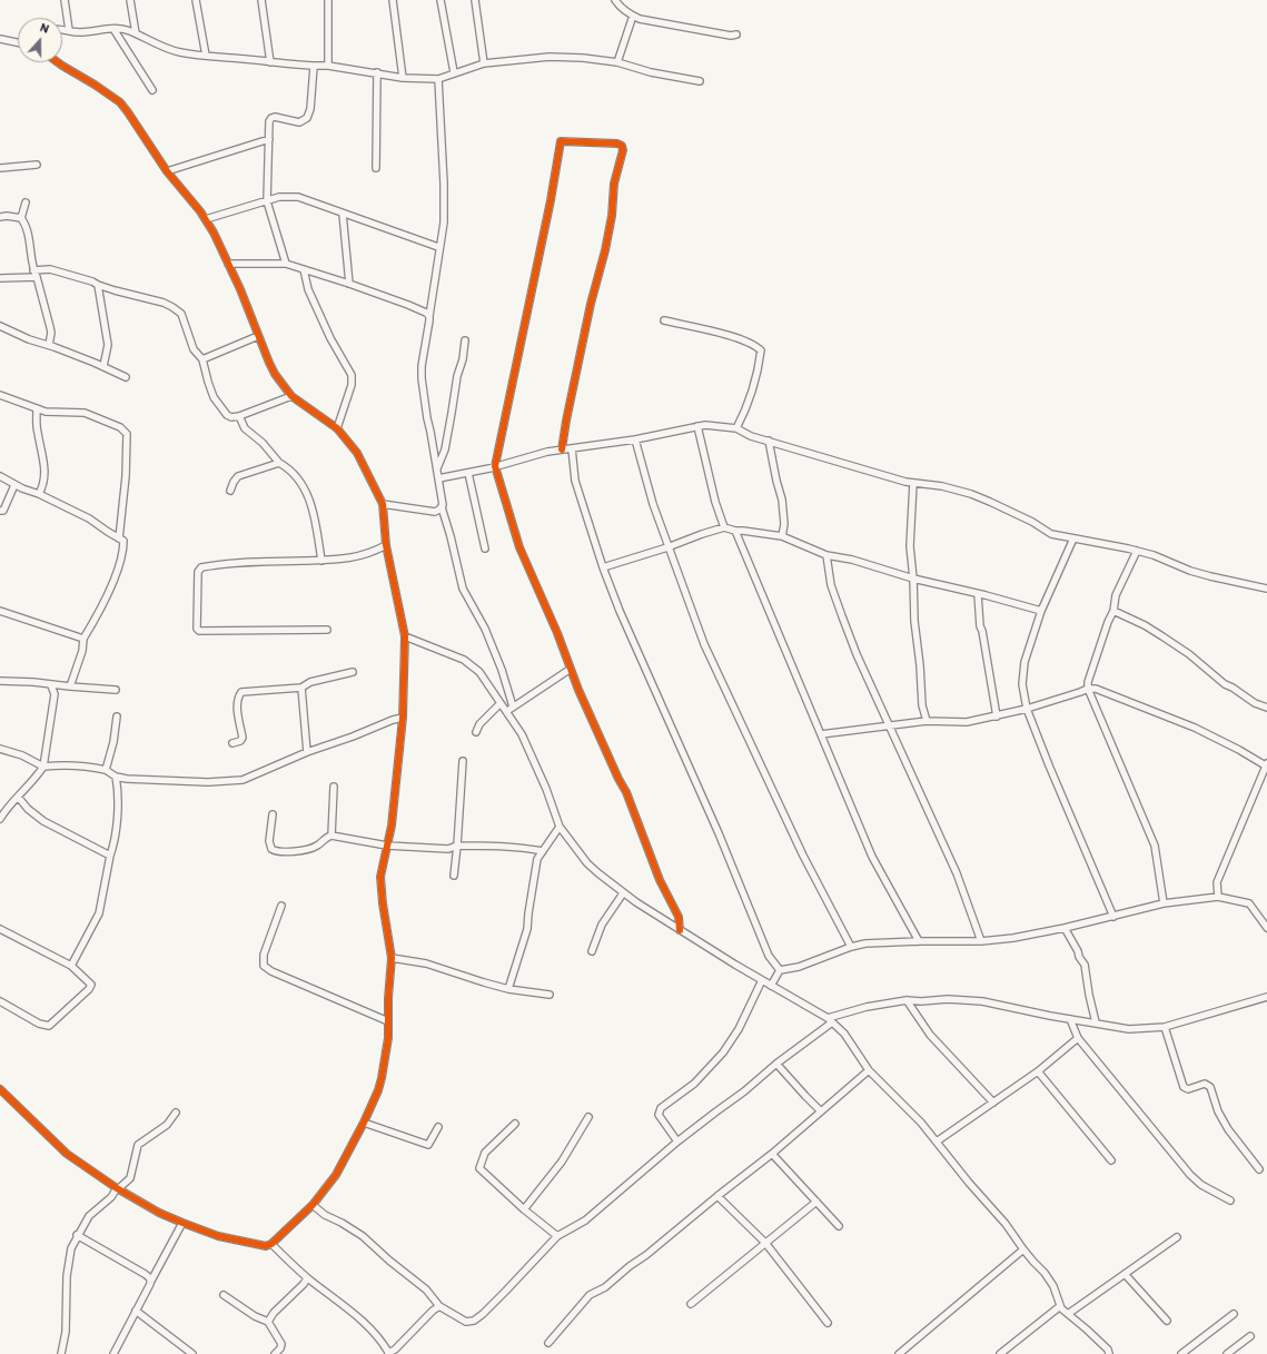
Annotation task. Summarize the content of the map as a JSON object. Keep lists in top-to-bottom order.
{
  "north": "top"
}
